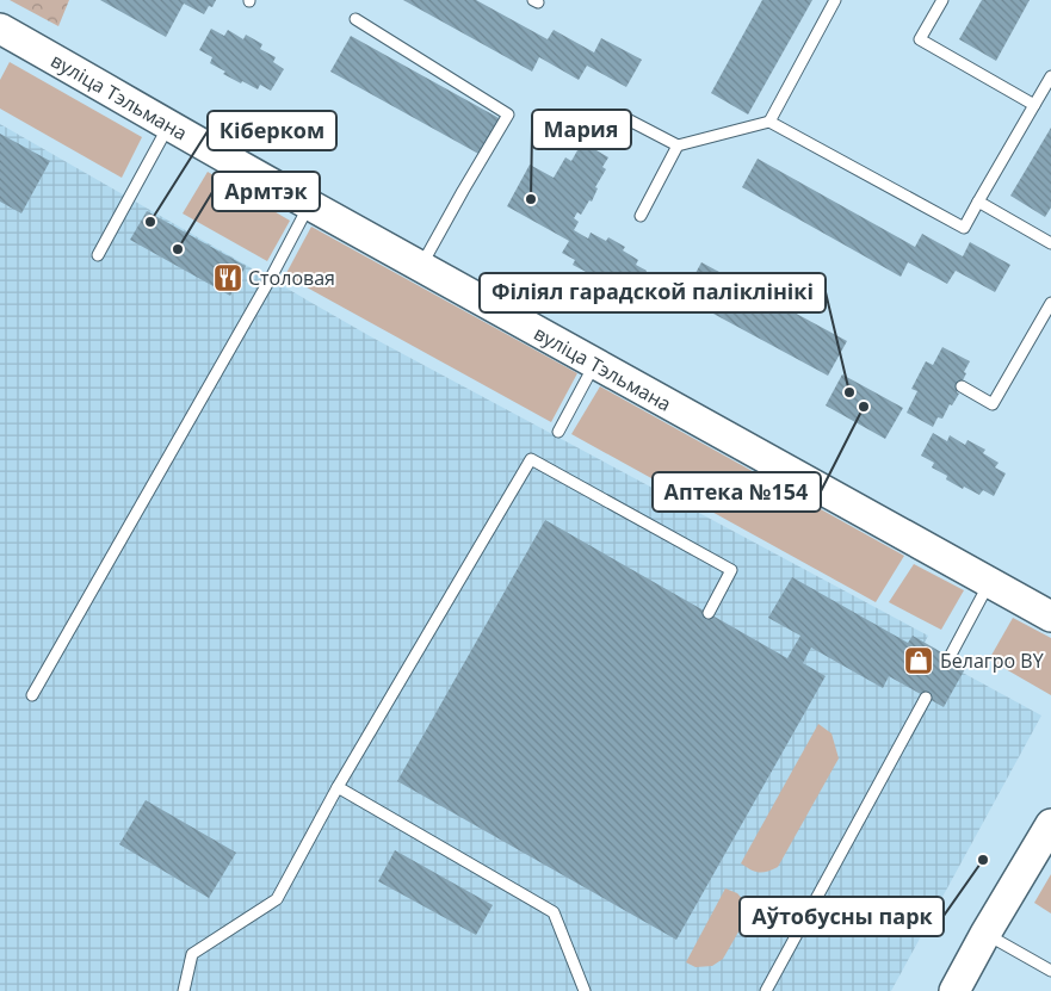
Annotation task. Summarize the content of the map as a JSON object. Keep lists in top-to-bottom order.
{
  "streets": {
    "main road": ["вуліца Тэльмана"]
  },
  "places": {
    "other": [
      "Мария",
      "Кіберком",
      "Армтэк",
      "Філіял гарадской паліклінікі",
      "Аптека №154",
      "Аўтобусны парк"
    ],
    "restaurant": ["Столовая"],
    "shop": ["Белагро BY"]
  }
}
